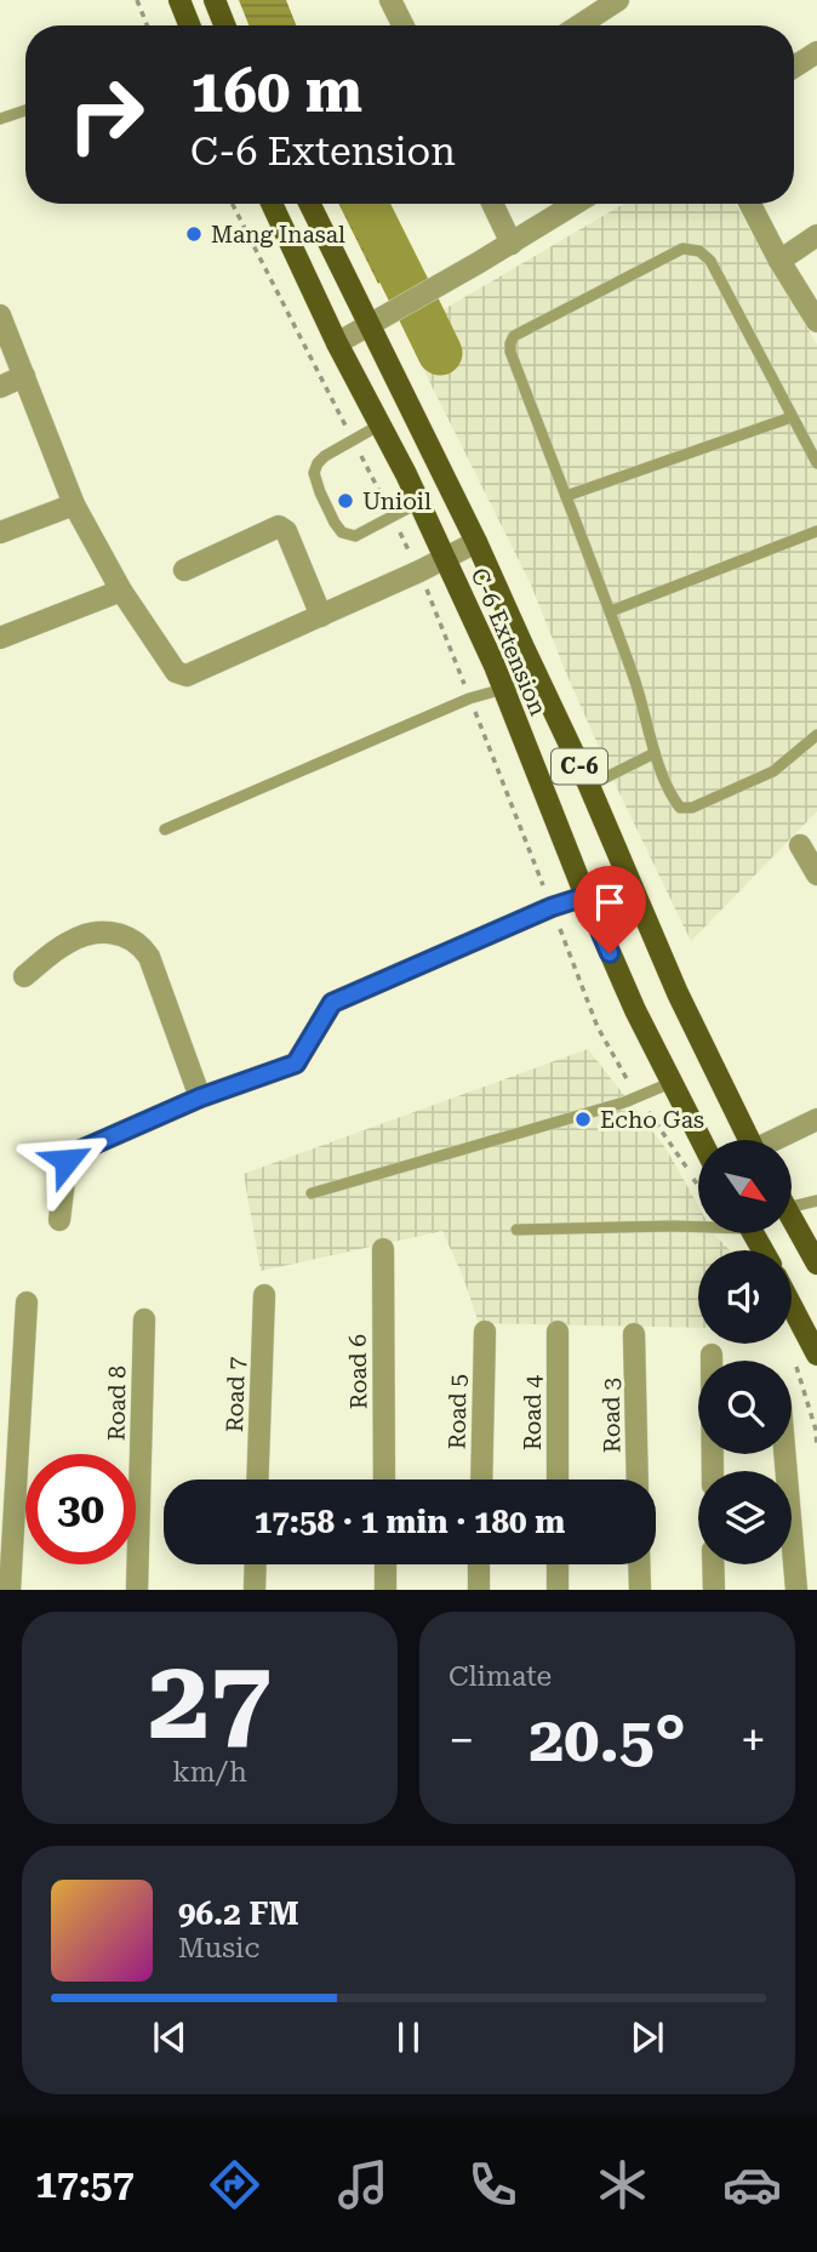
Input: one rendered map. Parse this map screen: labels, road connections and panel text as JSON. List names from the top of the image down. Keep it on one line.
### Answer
{"streets":{"main road":["C-6 Extension","C-6"],"street":["Road 6","Road 7","Road 8","Road 5","Road 4","Road 3"]},"places":["Mang Inasal","Unioil","Echo Gas"],"north":"bottom right","page":{"turn":["160 m","C-6 Extension"],"limit":"30","trip":"17:58 · 1 min · 180 m","tile":[["27","km/h"],"Climate"],"heat":["−","20.5°","+"],"song":["96.2 FM","Music"],"tabs":"17:57"}}
